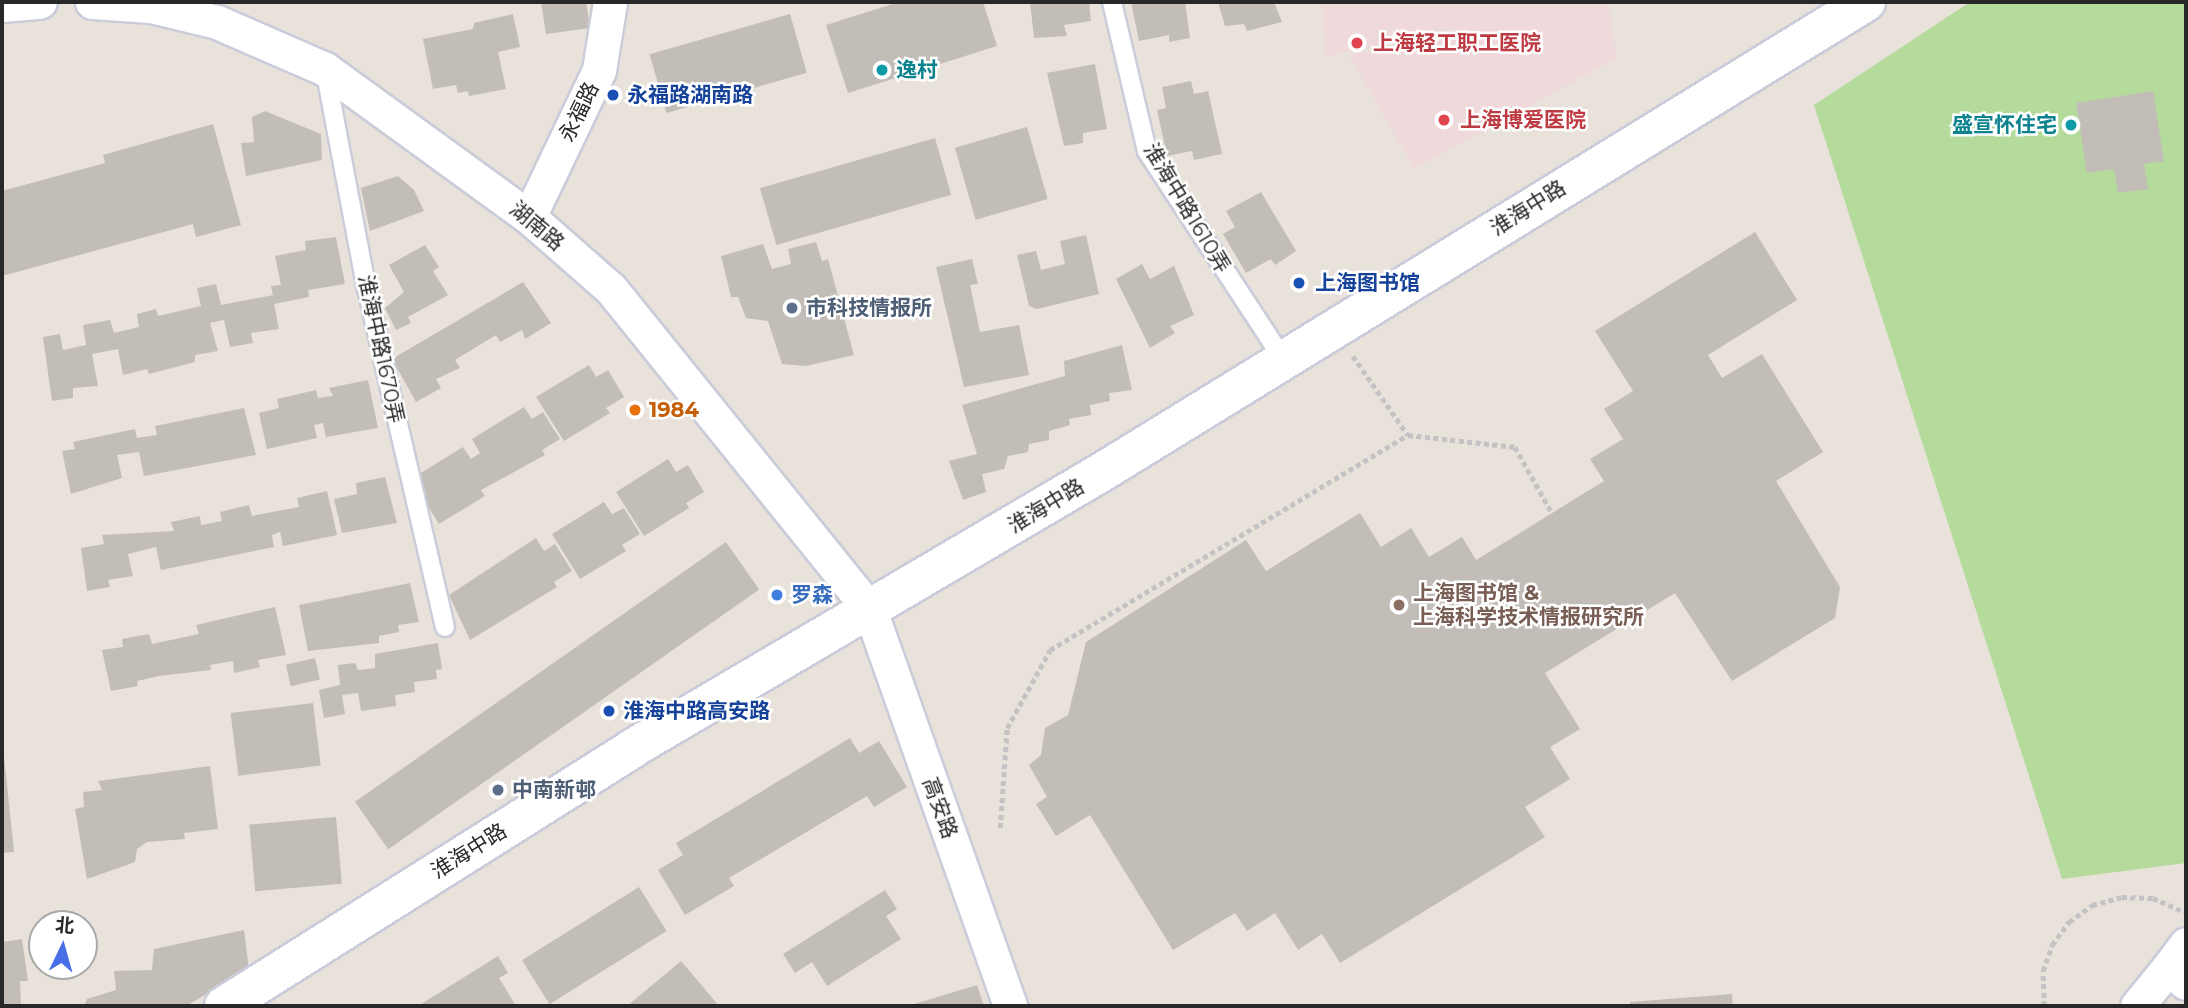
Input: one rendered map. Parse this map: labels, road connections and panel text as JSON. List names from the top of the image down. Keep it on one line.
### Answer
{"streets":{"main road":["淮海中路"],"street":["永福路","湖南路","高安路"],"lane":["淮海中路1610弄","淮海中路1670弄"]},"crossings":[["永福路","湖南路"],["淮海中路1610弄","淮海中路"],["淮海中路","湖南路"],["淮海中路","高安路"],["湖南路","淮海中路1670弄"],["湖南路","高安路"]],"places":["上海轻工职工医院","逸村","永福路湖南路","上海博爱医院","盛宣怀住宅","上海图书馆","市科技情报所","1984","罗森","上海图书馆 & 上海科学技术情报研究所","淮海中路高安路","中南新邨"],"north":"top"}
